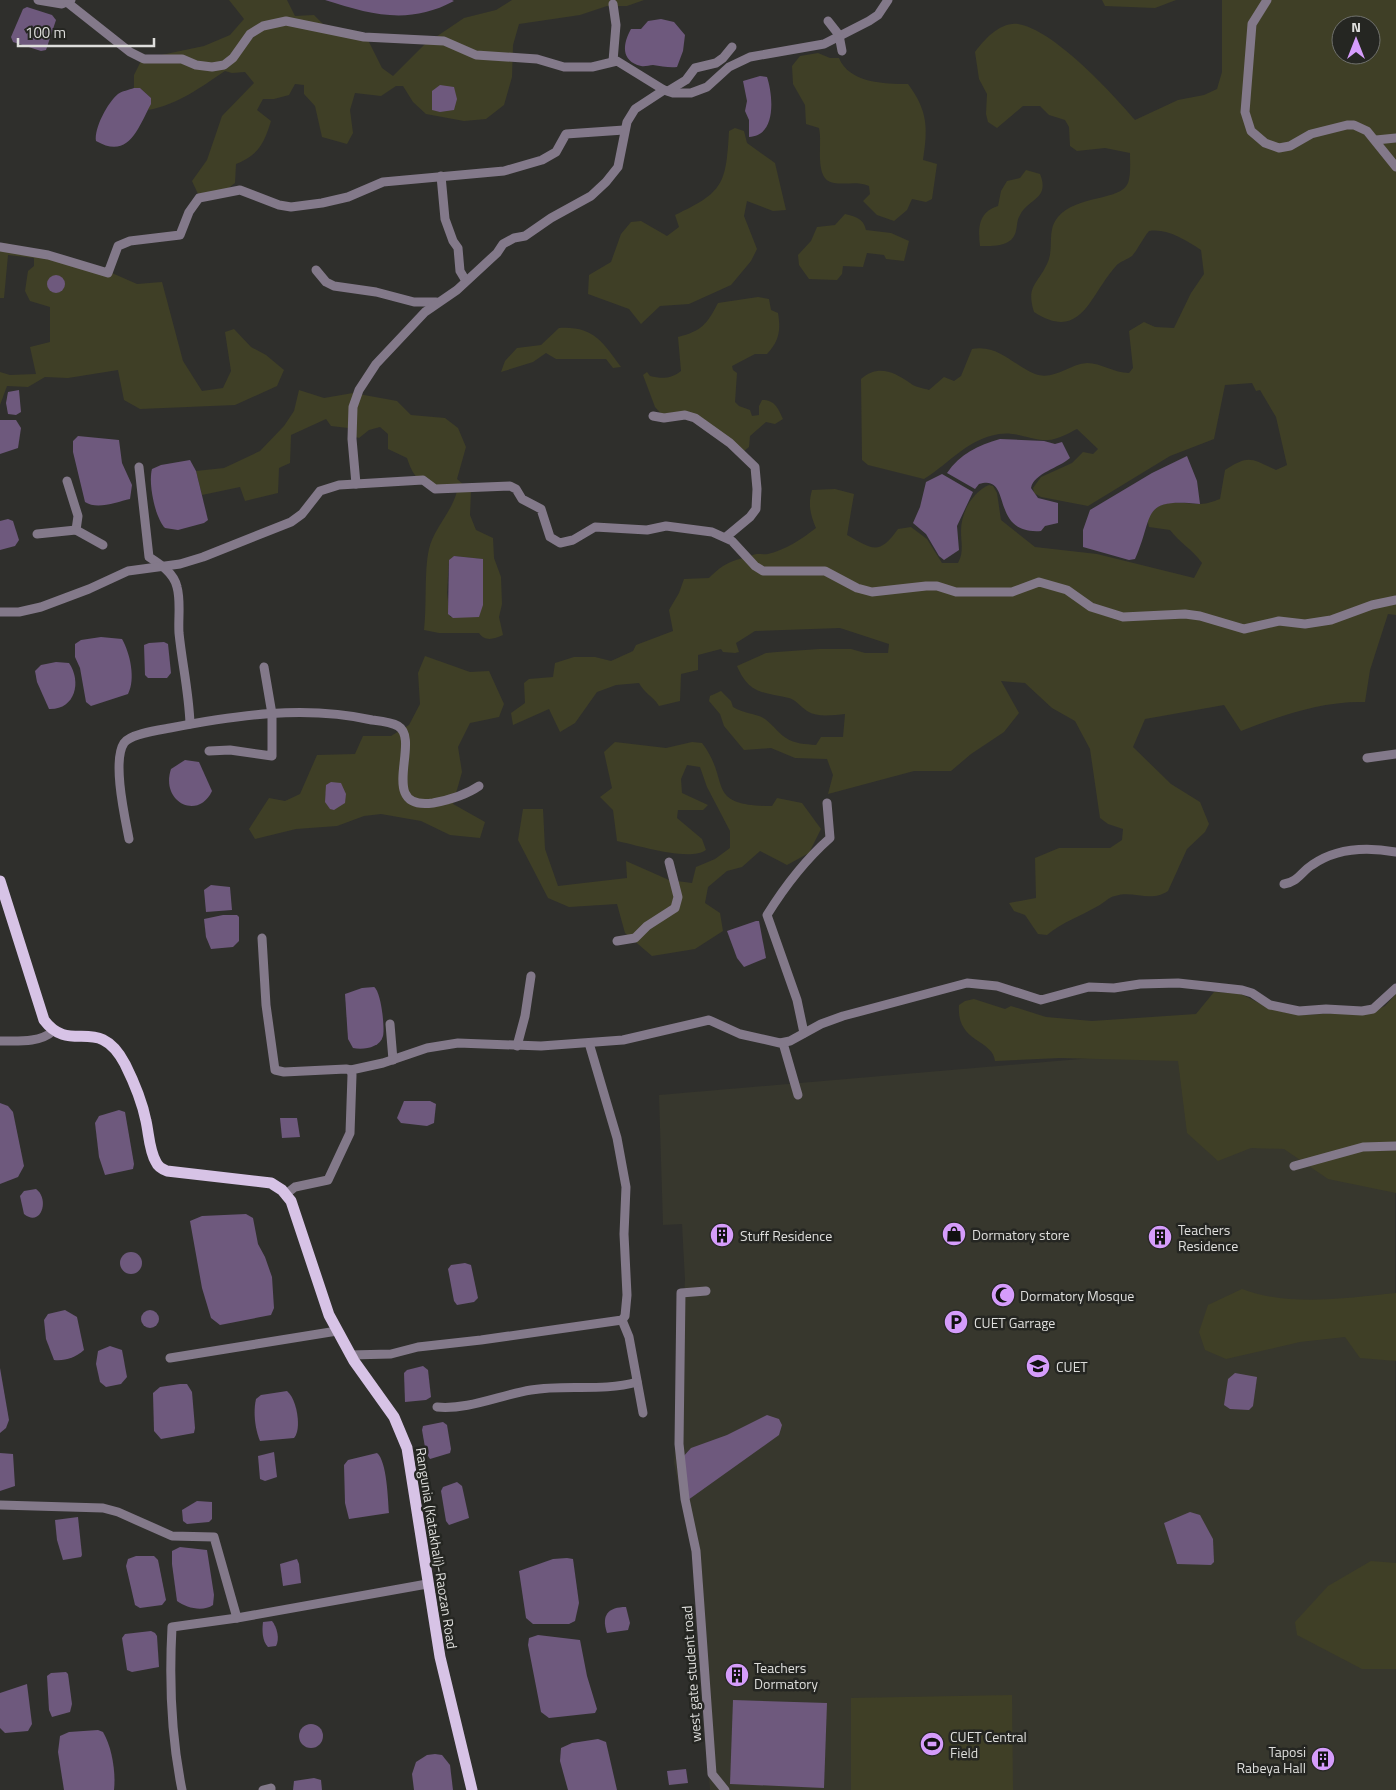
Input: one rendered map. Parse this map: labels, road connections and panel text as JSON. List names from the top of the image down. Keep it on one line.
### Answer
{"streets":{"main road":["Rangunia (Katakhali)-Raozan Road"],"street":["west gate student road"]},"places":{"shop":["Dormatory store"],"building":["Stuff Residence","Teachers Residence","Teachers Dormatory","Taposi Rabeya Hall"],"mosque":["Dormatory Mosque"],"parking":["CUET Garrage"],"school or university":["CUET"],"sports":["CUET Central Field"]},"scale_bar":"100 m","north":"top"}
